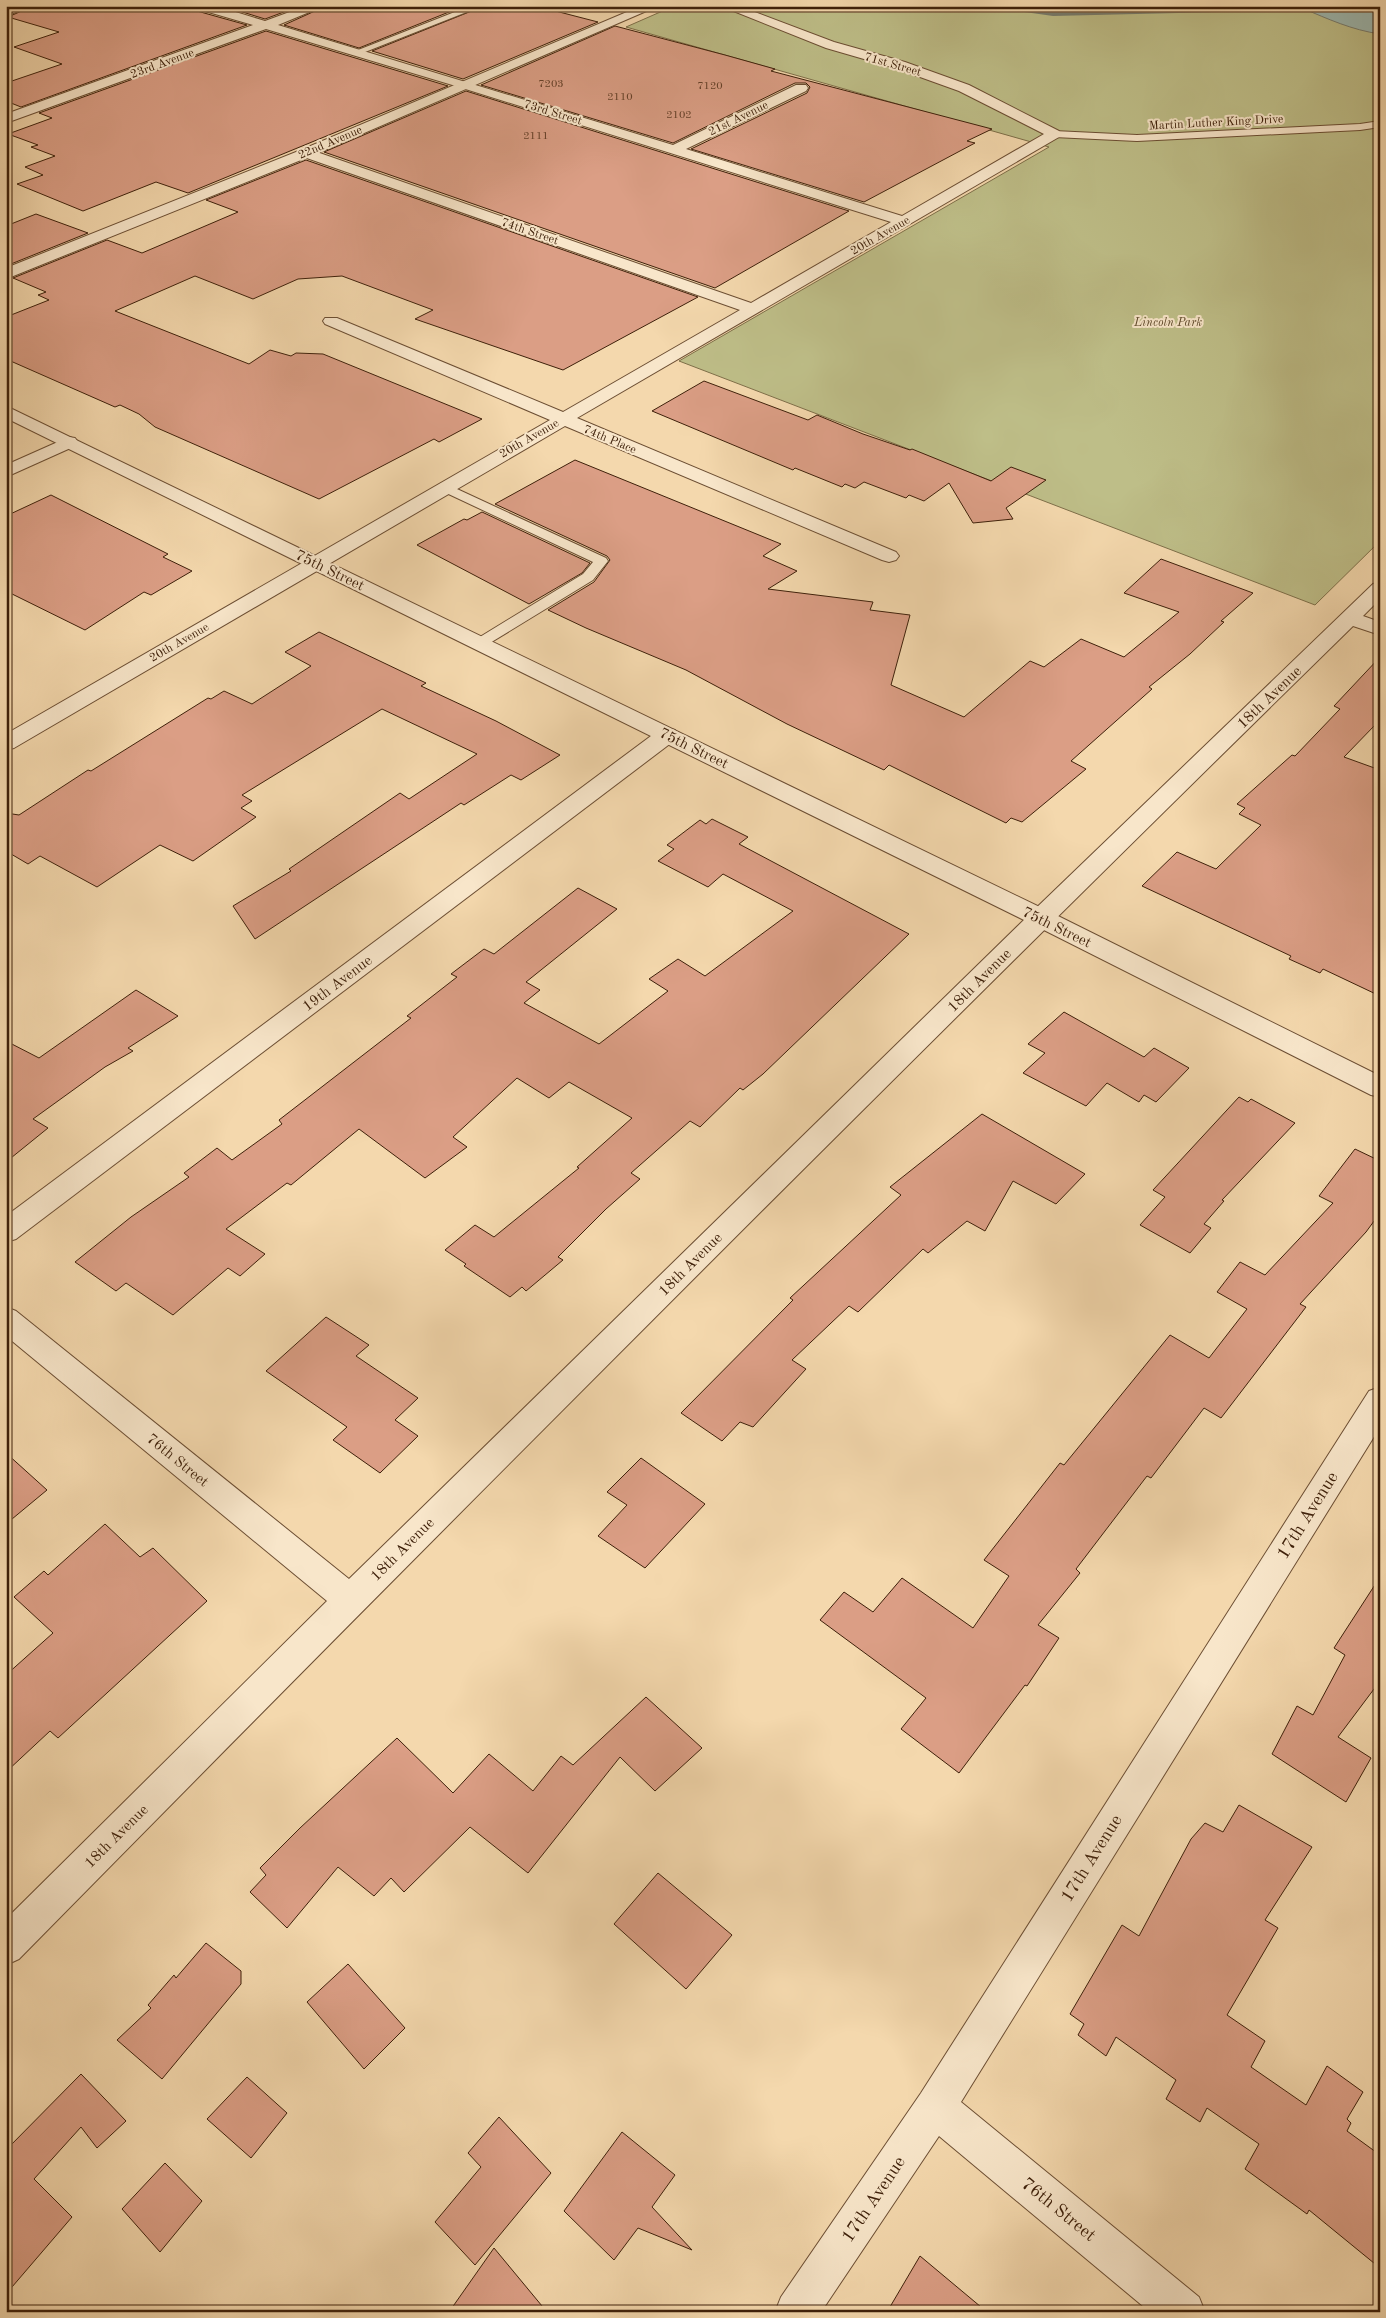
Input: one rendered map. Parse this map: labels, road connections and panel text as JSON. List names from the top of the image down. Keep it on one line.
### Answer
{"streets":{"street":["23rd Avenue","71st Street","73rd Street","21st Avenue","22nd Avenue","74th Street","20th Avenue","74th Place","75th Street","18th Avenue","19th Avenue","76th Street","17th Avenue"],"lane":["Martin Luther King Drive"]},"crossings":[["23rd Avenue","73rd Street"],["71st Street","Martin Luther King Drive"],["71st Street","20th Avenue"],["73rd Street","21st Avenue"],["73rd Street","22nd Avenue"],["73rd Street","20th Avenue"],["Martin Luther King Drive","20th Avenue"],["22nd Avenue","74th Street"],["74th Street","20th Avenue"],["20th Avenue","74th Place"],["20th Avenue","75th Street"],["75th Street","18th Avenue"],["75th Street","19th Avenue"],["18th Avenue","76th Street"],["76th Street","17th Avenue"]],"parks":["Lincoln Park"],"house_numbers":["7203","7120","2110","2102","2111"]}
